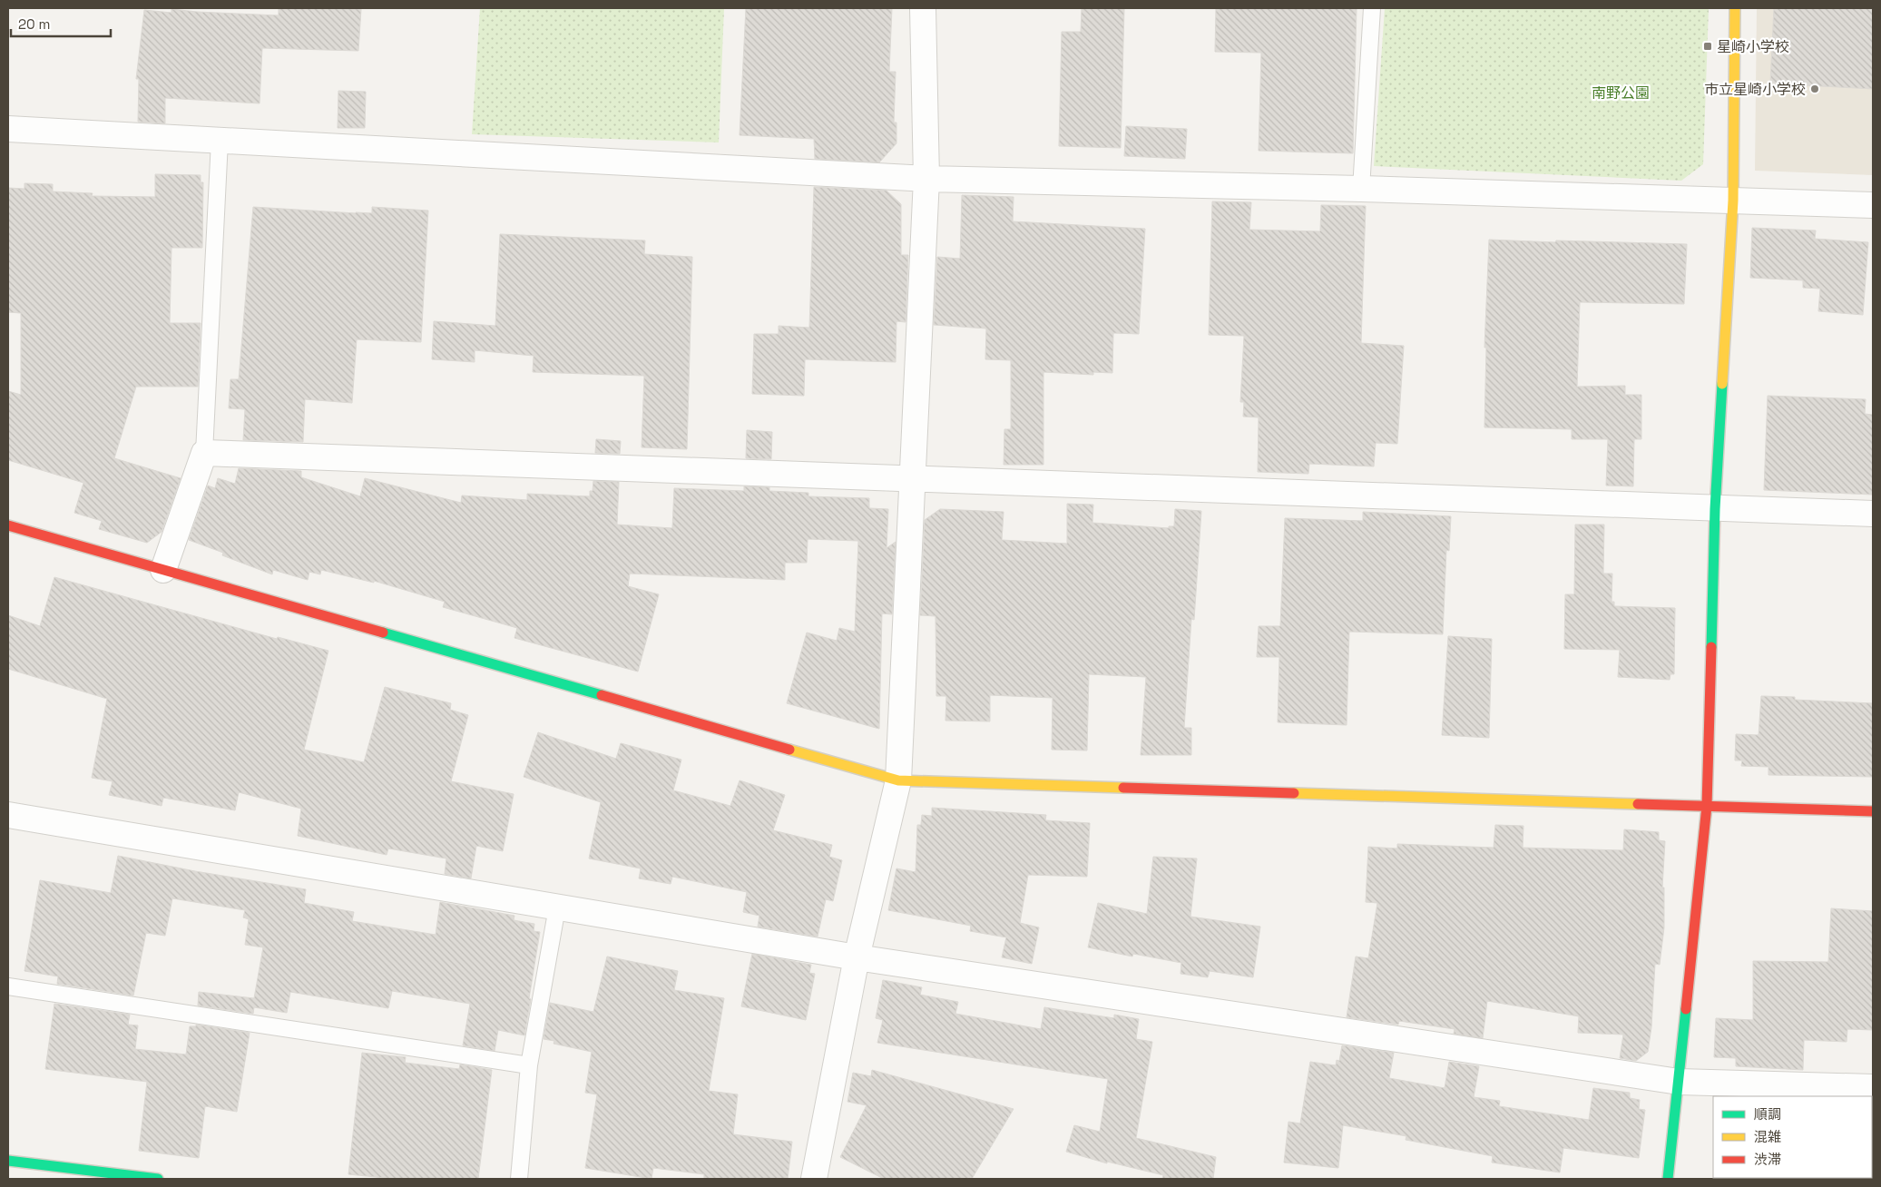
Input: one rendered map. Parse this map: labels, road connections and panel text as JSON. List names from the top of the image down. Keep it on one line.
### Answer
{"parks":["南野公園"],"places":{"transit":["星崎小学校"],"other":["市立星崎小学校"]},"legend":["順調","混雑","渋滞"],"scale_bar":"20 m"}
